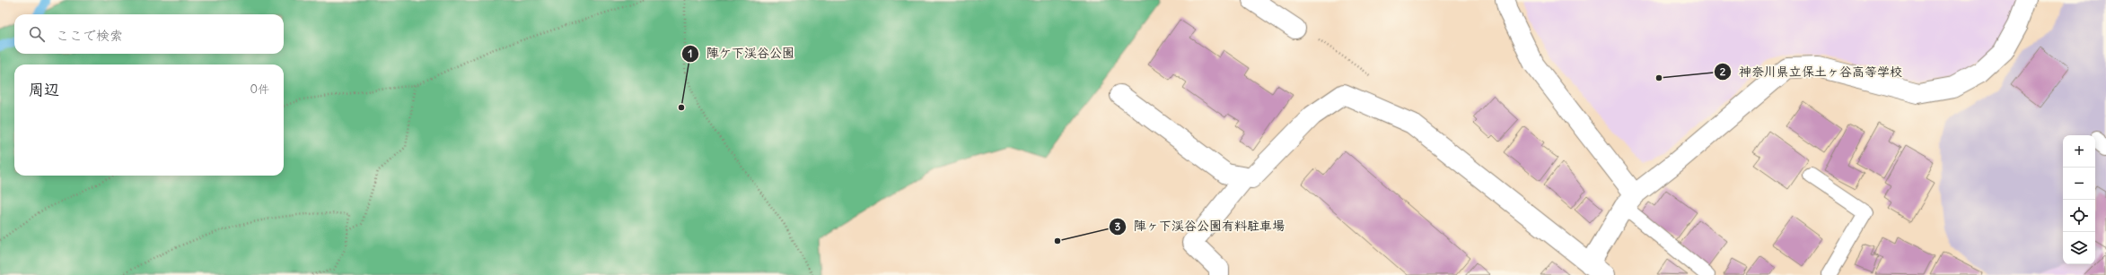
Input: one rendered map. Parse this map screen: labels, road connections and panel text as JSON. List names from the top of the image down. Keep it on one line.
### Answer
{"places":["神奈川県立保土ヶ谷高等学校","陣ケ下渓谷公園","陣ヶ下渓谷公園有料駐車場"],"page":{"search":"ここで検索","heading":["周辺","0件"],"map_buttons":["+","−"]}}
